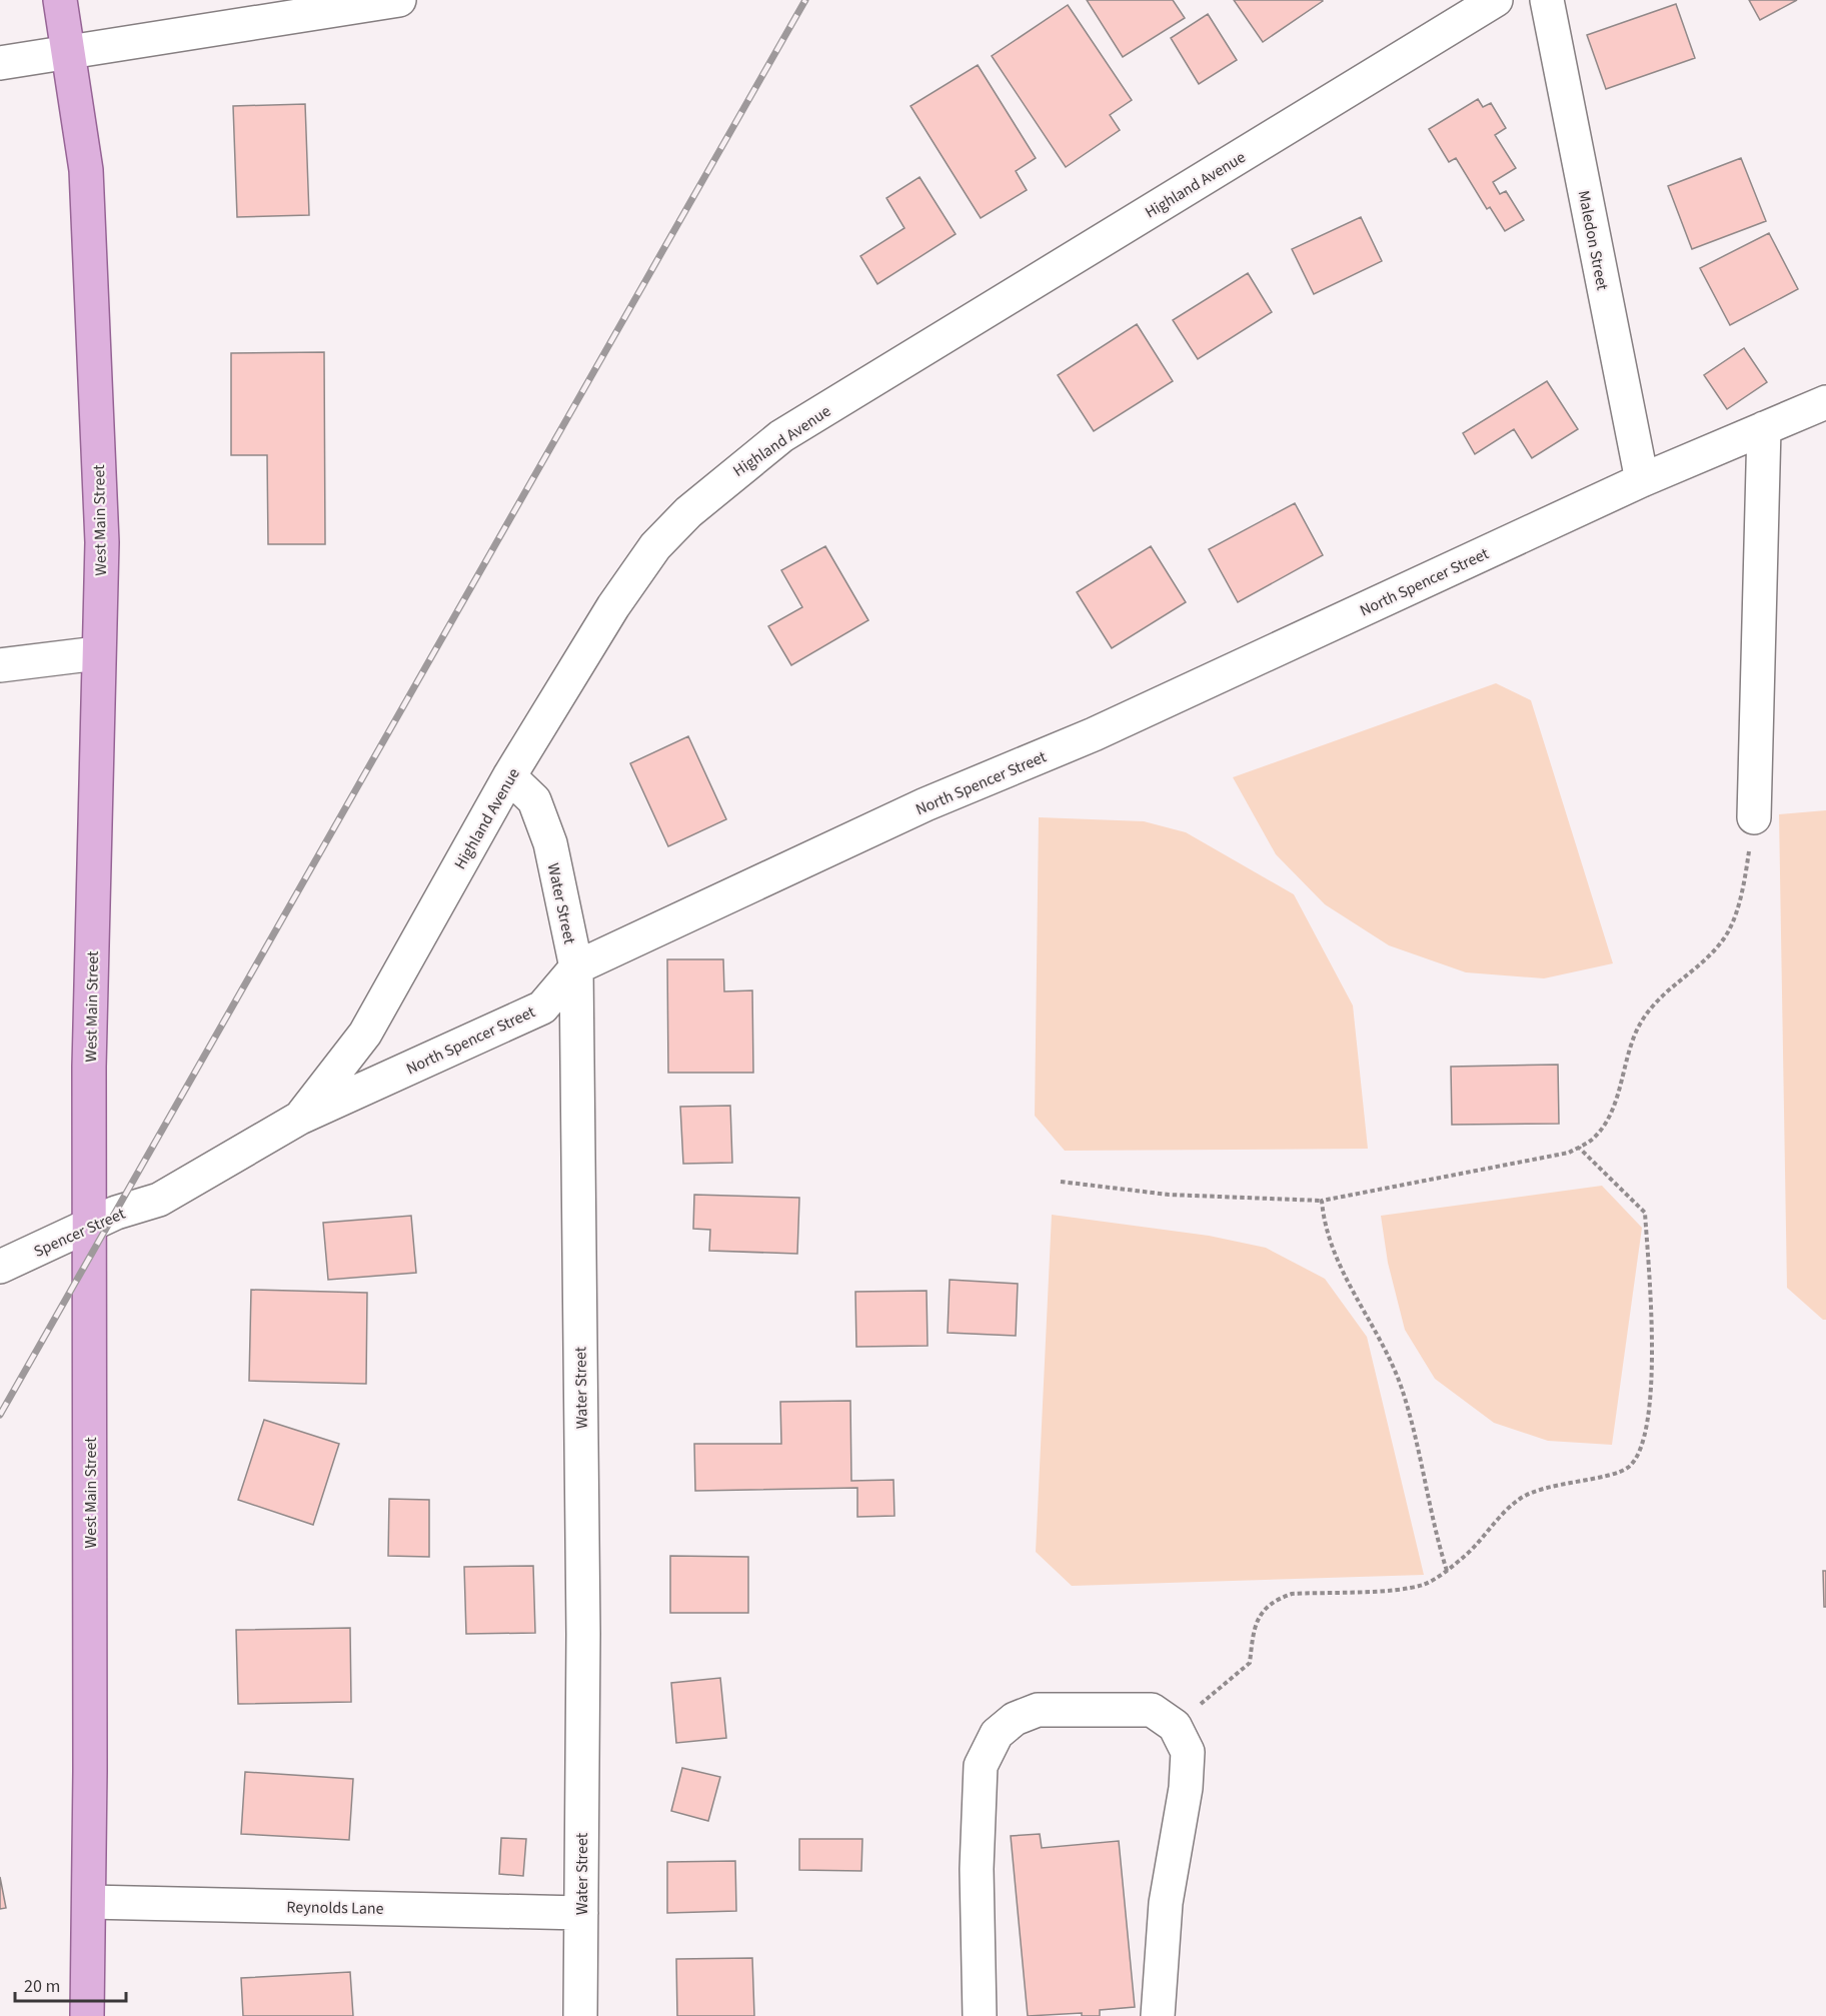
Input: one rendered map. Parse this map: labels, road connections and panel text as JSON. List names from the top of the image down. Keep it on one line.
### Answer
{"streets":{"main road":["West Main Street"],"street":["Highland Avenue","Maledon Street","North Spencer Street","Water Street","Spencer Street","Reynolds Lane"]},"crossings":[["Highland Avenue","North Spencer Street"],["Highland Avenue","Water Street"],["Maledon Street","North Spencer Street"],["West Main Street","Spencer Street"],["West Main Street","Reynolds Lane"],["North Spencer Street","Water Street"],["North Spencer Street","Spencer Street"],["Water Street","Reynolds Lane"]],"scale_bar":"20 m"}
